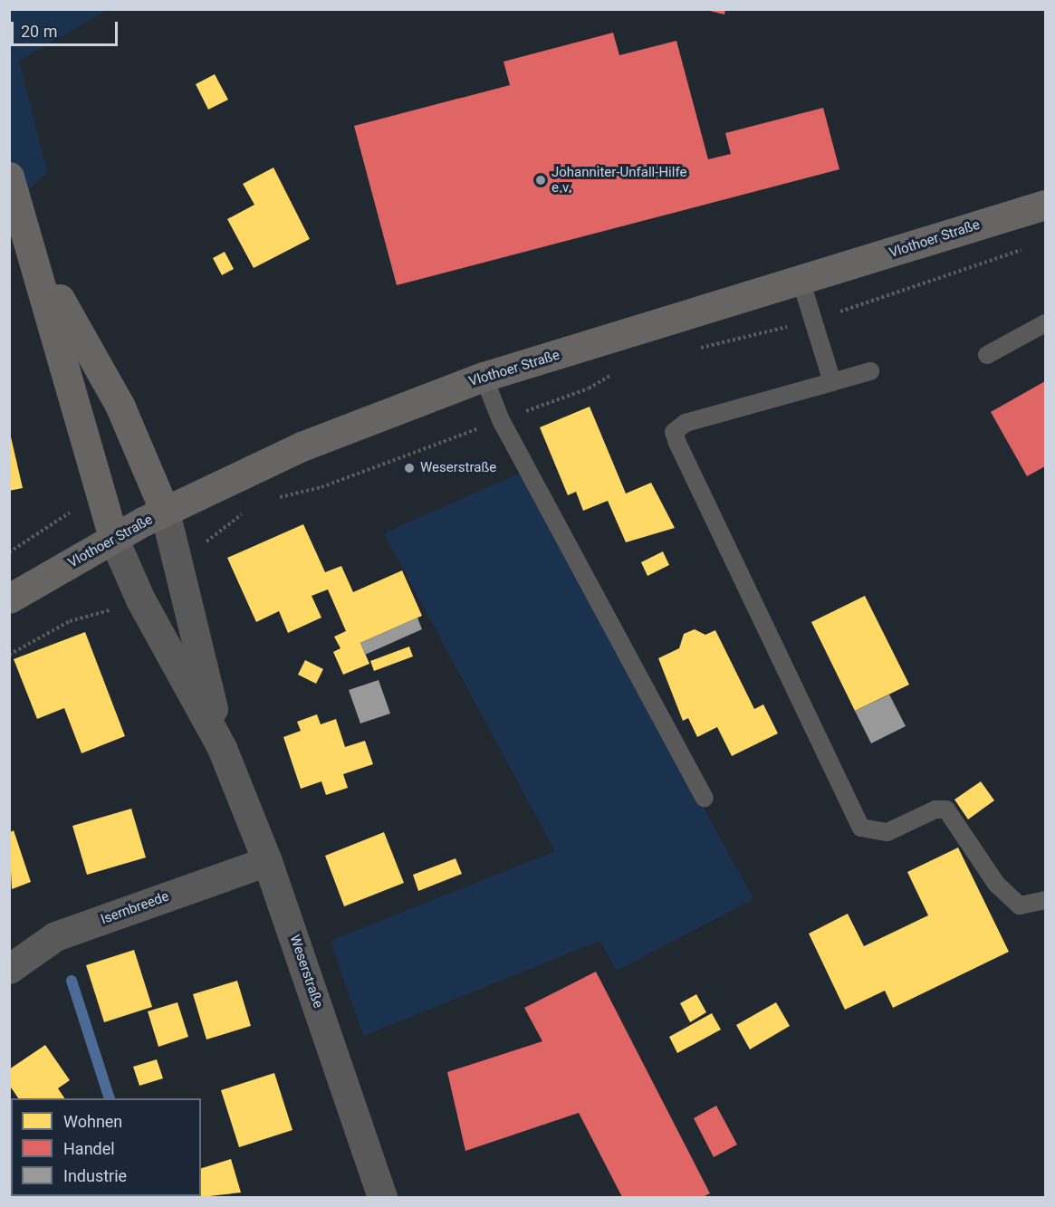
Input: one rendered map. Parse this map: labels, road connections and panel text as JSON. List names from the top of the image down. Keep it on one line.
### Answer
{"streets":{"main road":["Vlothoer Straße","Weserstraße"],"street":["Isernbreede"]},"crossings":[["Vlothoer Straße","Weserstraße"],["Isernbreede","Weserstraße"]],"places":["Johanniter-Unfall-Hilfe e.v.","Weserstraße"],"legend":["Wohnen","Handel","Industrie"],"scale_bar":"20 m"}
